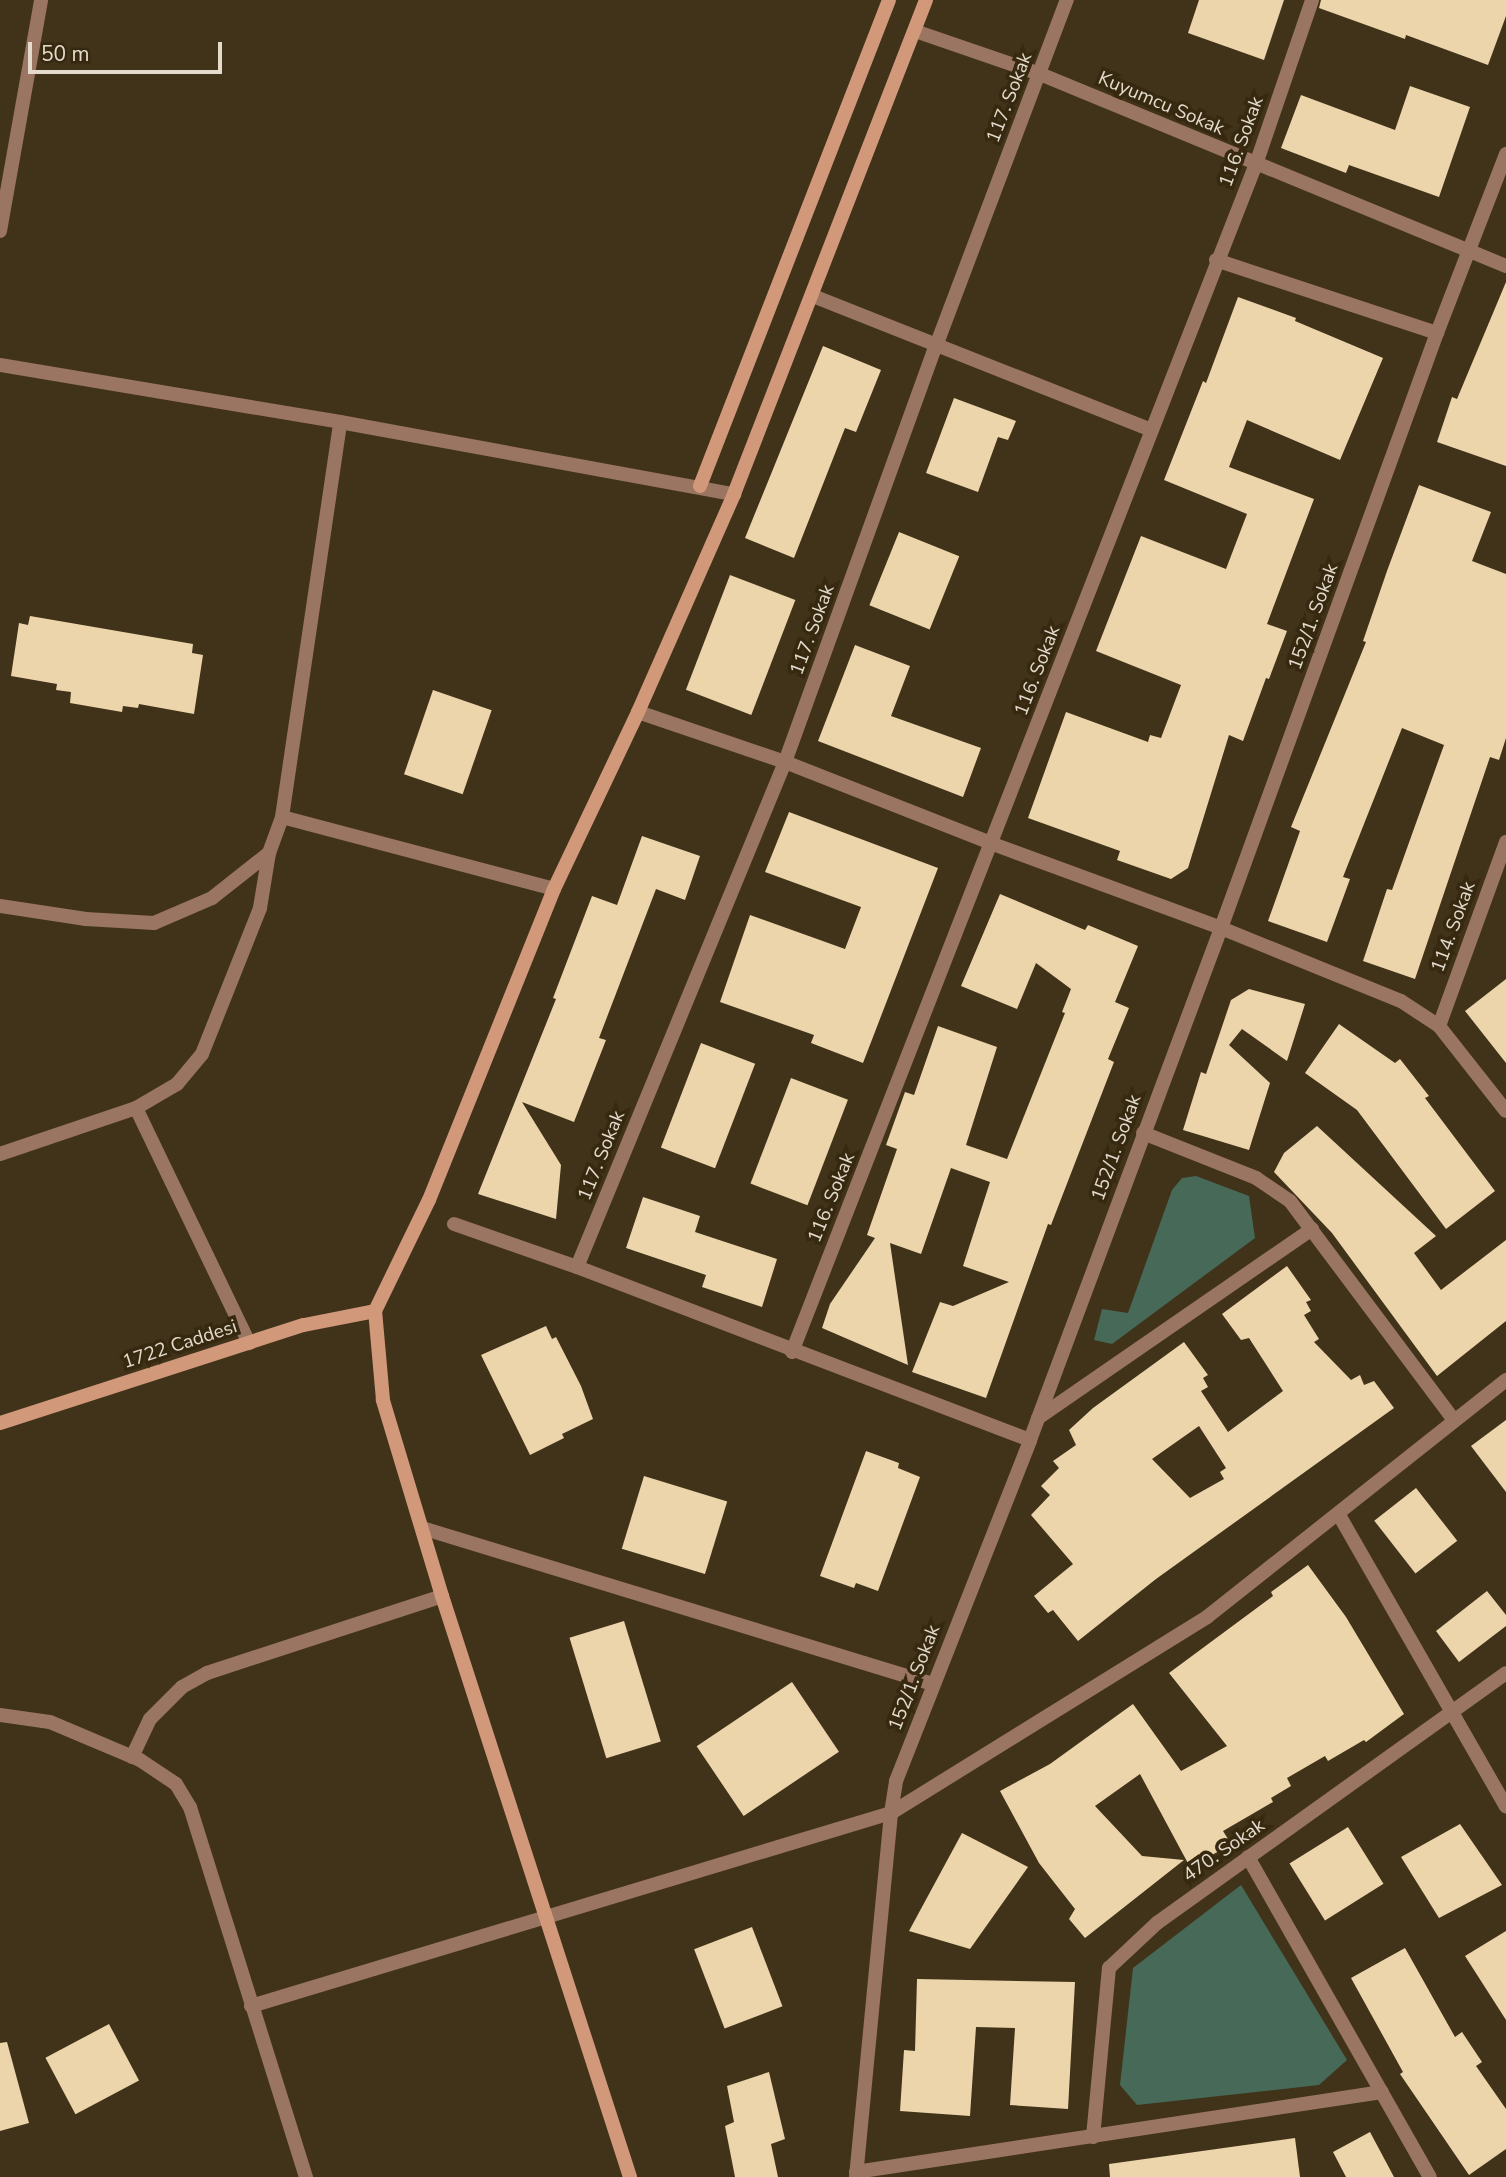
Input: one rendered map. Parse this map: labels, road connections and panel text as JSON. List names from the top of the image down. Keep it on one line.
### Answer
{"streets":{"street":["117. Sokak","Kuyumcu Sokak","116. Sokak","152/1. Sokak","114. Sokak","1722 Caddesi","470. Sokak"]},"crossings":[["117. Sokak","Kuyumcu Sokak"],["Kuyumcu Sokak","116. Sokak"],["Kuyumcu Sokak","152/1. Sokak"]],"scale_bar":"50 m"}
